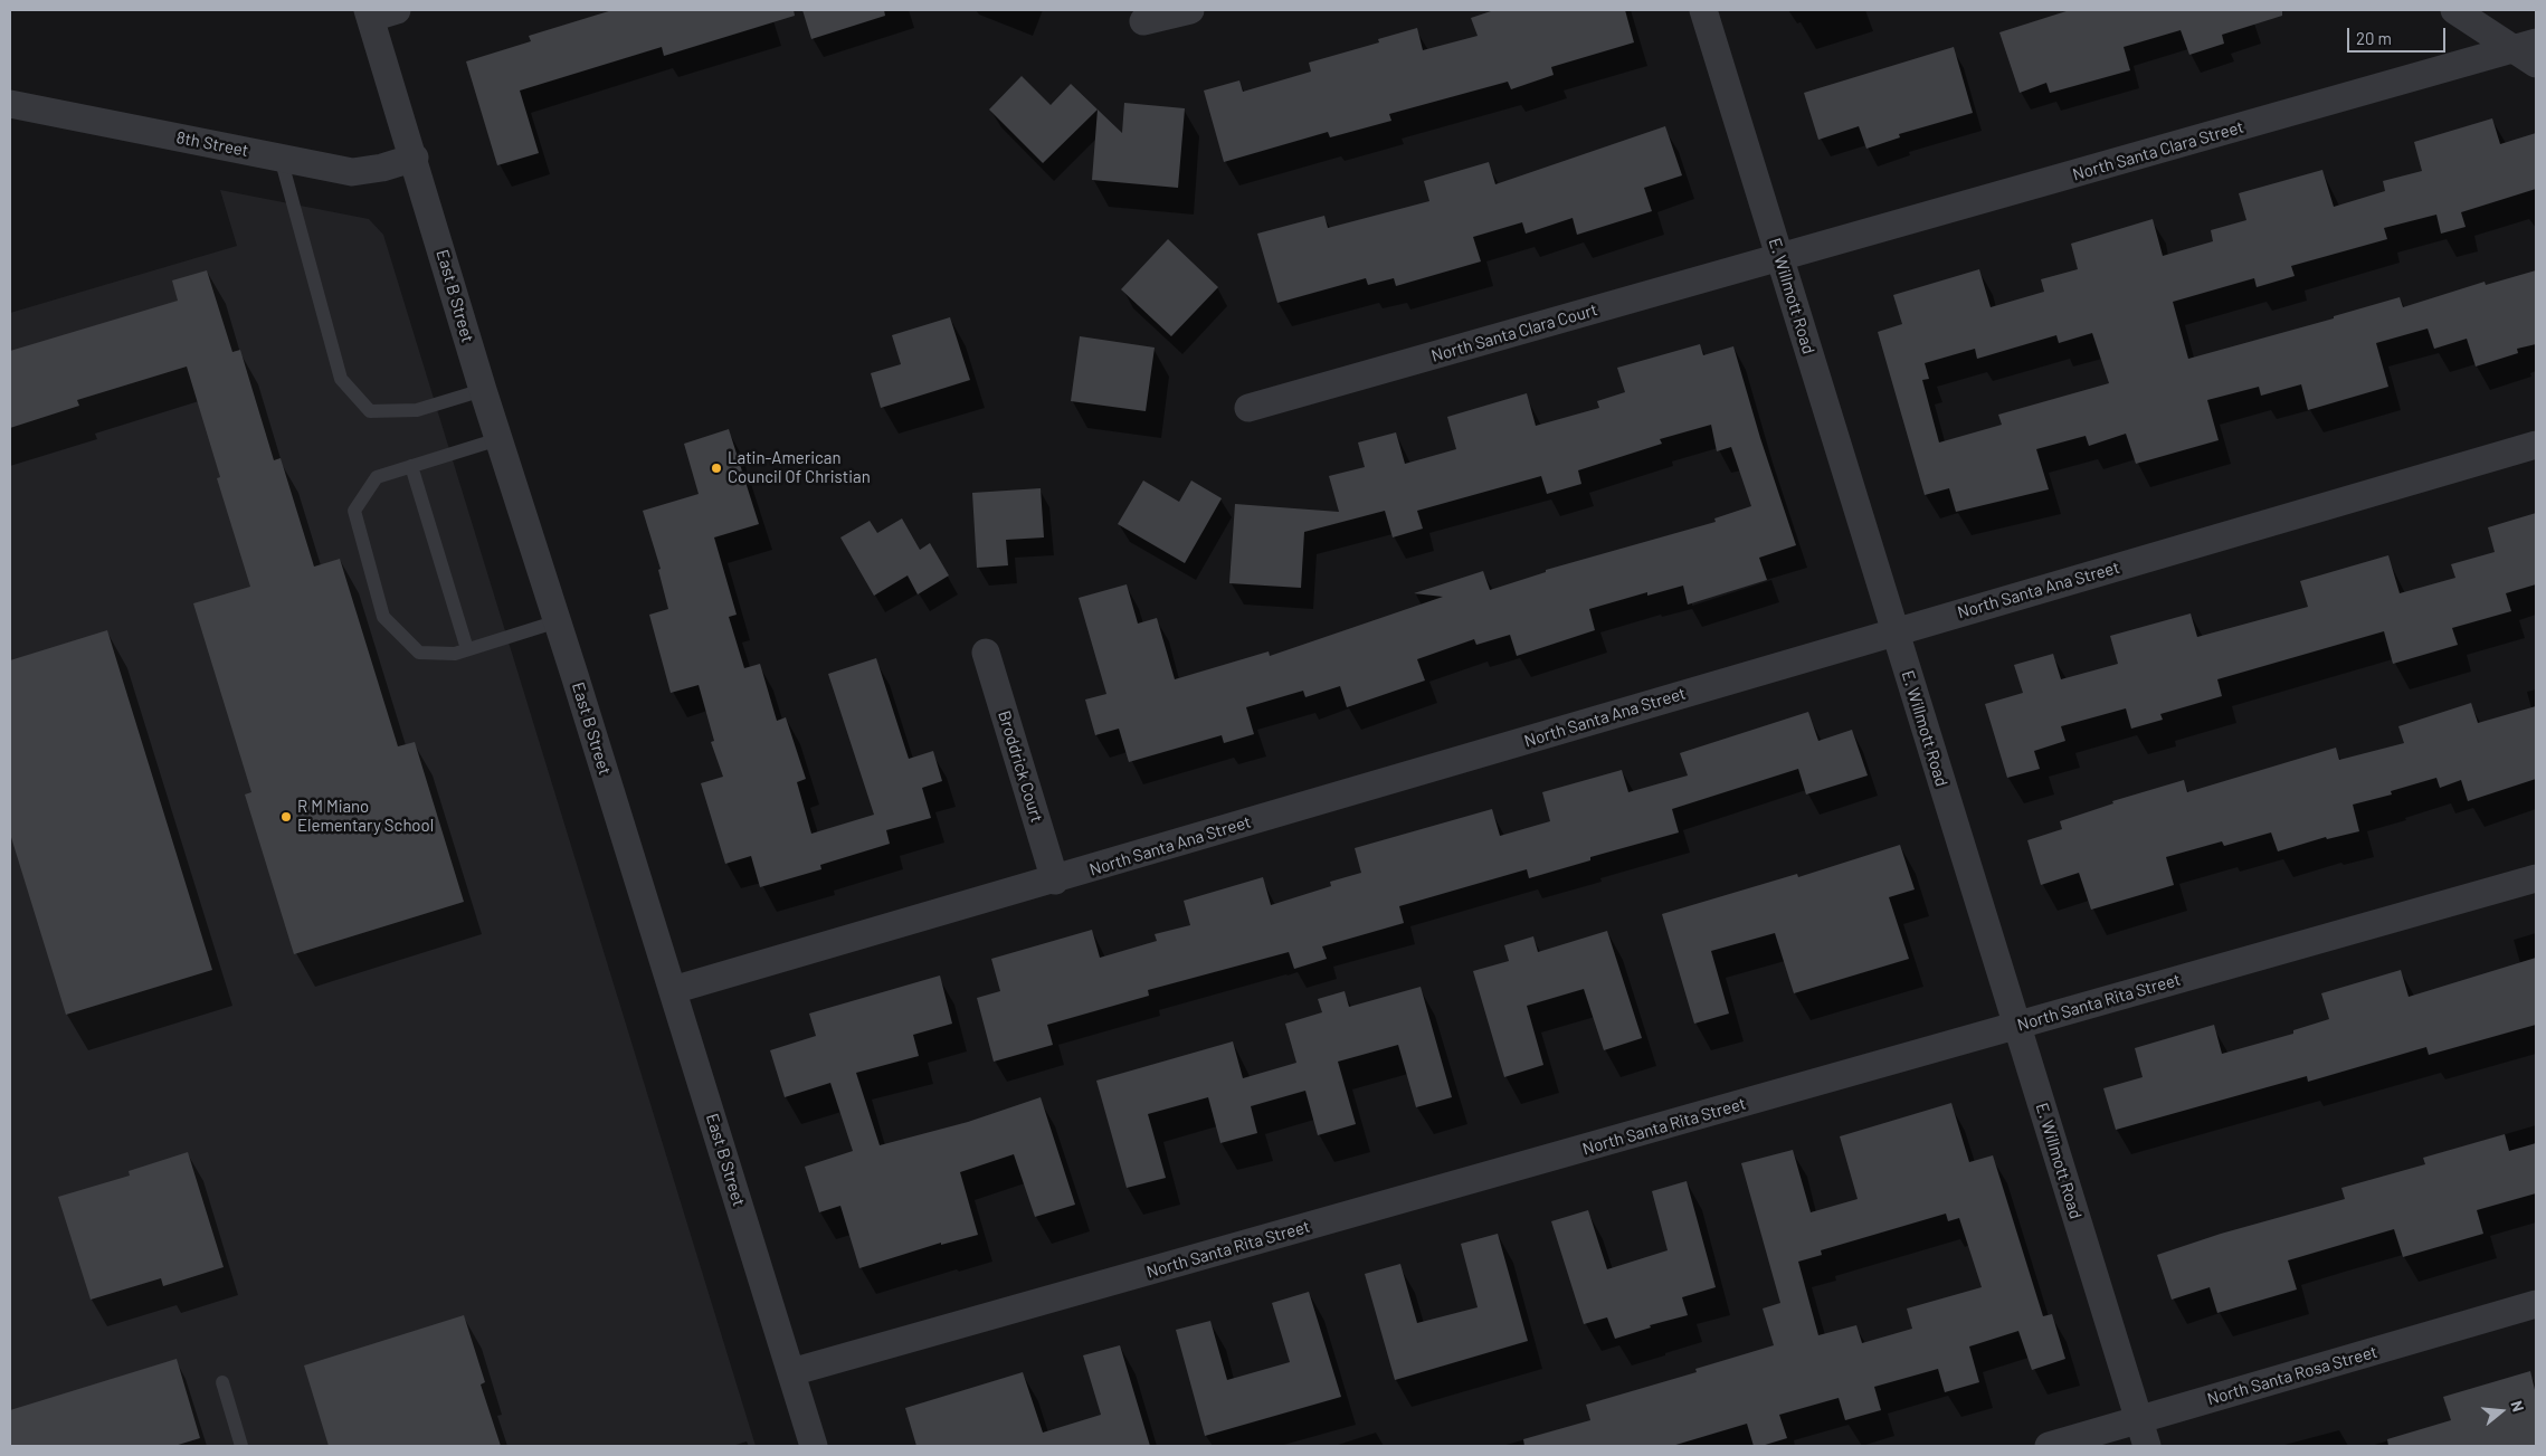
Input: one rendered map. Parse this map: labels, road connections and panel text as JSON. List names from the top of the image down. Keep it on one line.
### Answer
{"streets":{"street":["8th Street","North Santa Clara Street","East B Street","E. Willmott Road","North Santa Clara Court","North Santa Ana Street","Broddrick Court","North Santa Rita Street","North Santa Rosa Street"]},"crossings":[["8th Street","East B Street"],["North Santa Clara Street","E. Willmott Road"],["North Santa Clara Street","North Santa Clara Court"],["East B Street","North Santa Ana Street"],["East B Street","North Santa Rita Street"],["E. Willmott Road","North Santa Clara Court"],["E. Willmott Road","North Santa Ana Street"],["E. Willmott Road","North Santa Rita Street"],["E. Willmott Road","North Santa Rosa Street"],["North Santa Ana Street","Broddrick Court"]],"places":["Latin-American Council Of Christian","R M Miano Elementary School"],"scale_bar":"20 m","north":"right"}
